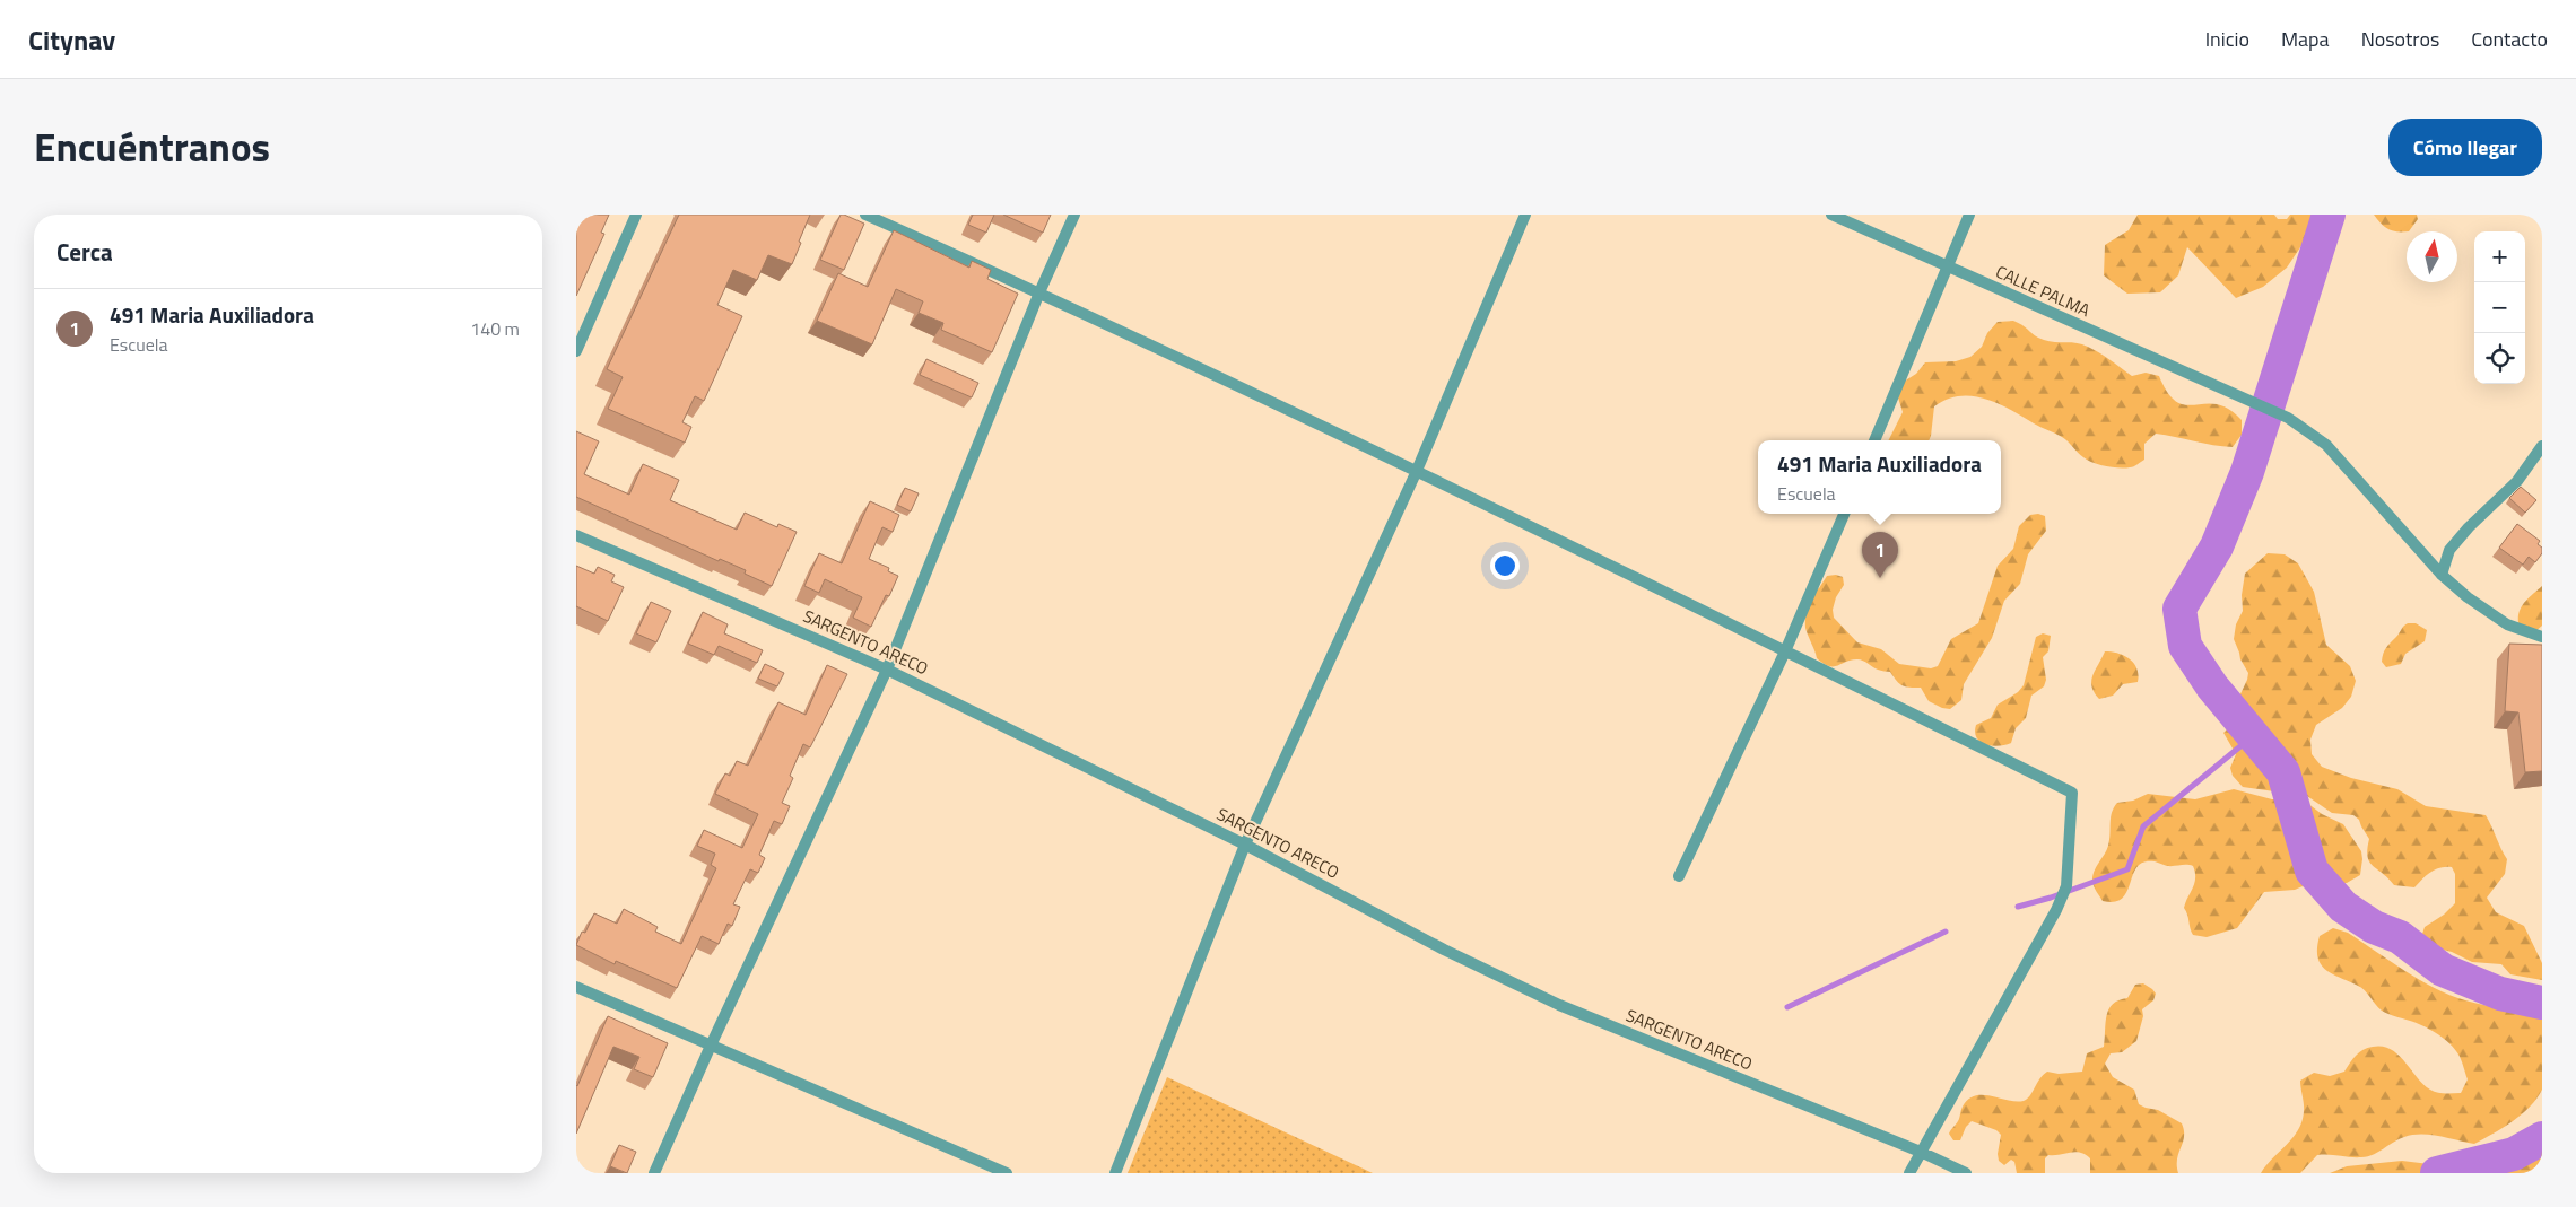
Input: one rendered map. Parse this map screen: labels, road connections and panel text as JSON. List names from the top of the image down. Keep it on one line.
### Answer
{"streets":{"street":["CALLE PALMA","SARGENTO ARECO"]},"north":"top","page":{"header":"Citynav","nav":["Inicio","Mapa","Nosotros","Contacto"],"title":"Encuéntranos","buttons":"Cómo llegar","heading":"Cerca","map_buttons":["+","−"],"list":[{"mark":"1","name":"491 Maria Auxiliadora","note":"Escuela","value":"140 m"}],"popup":["491 Maria Auxiliadora","Escuela"],"pins":"1"}}
